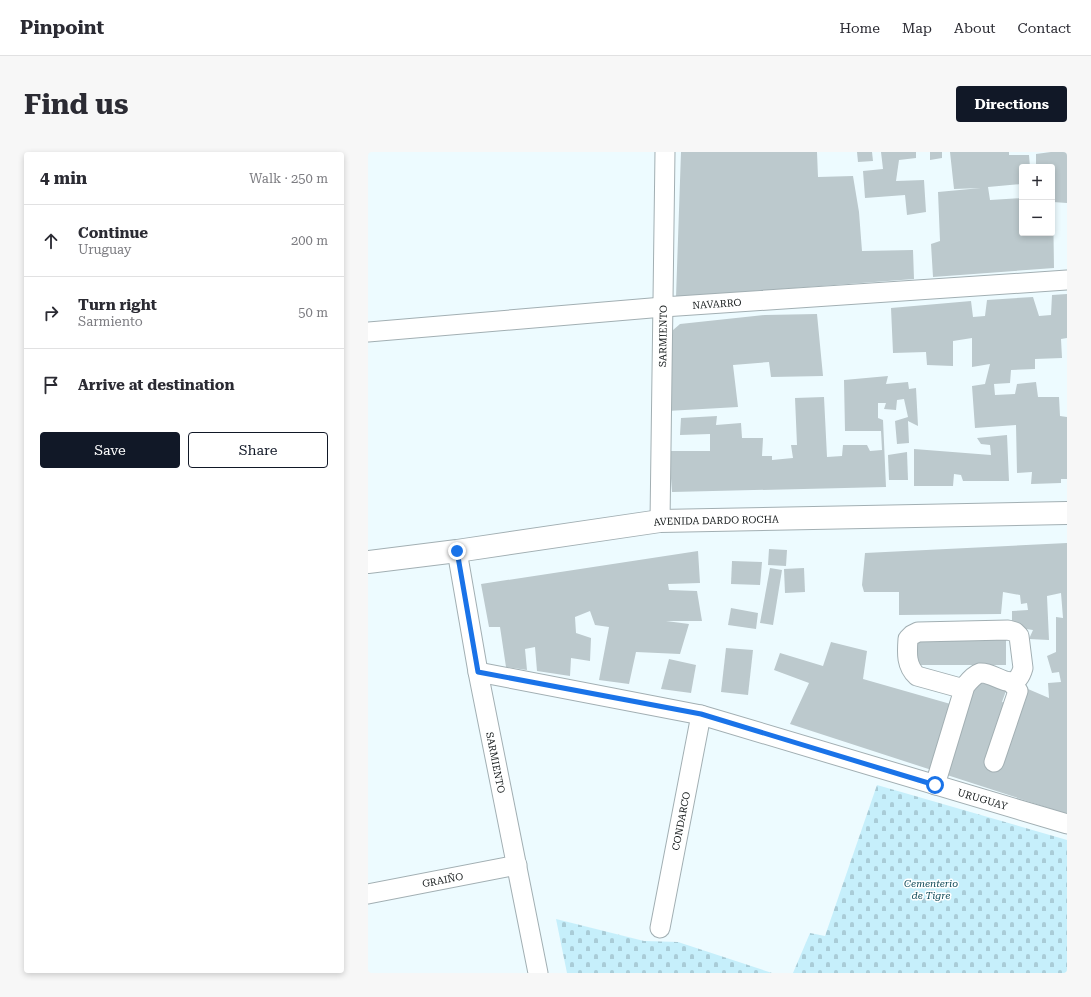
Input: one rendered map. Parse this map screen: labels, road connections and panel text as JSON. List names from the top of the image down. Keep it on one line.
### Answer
{"streets":{"main road":["AVENIDA DARDO ROCHA"],"street":["NAVARRO","SARMIENTO","URUGUAY","CONDARCO","GRAIÑO"]},"crossings":[["NAVARRO","SARMIENTO"],["SARMIENTO","AVENIDA DARDO ROCHA"],["SARMIENTO","URUGUAY"],["SARMIENTO","GRAIÑO"],["URUGUAY","CONDARCO"]],"parks":["Cementerio de Tigre"],"page":{"header":"Pinpoint","nav":["Home","Map","About","Contact"],"buttons":["Directions",["Save","Share"]],"title":"Find us","heading":["4 min","Walk · 250 m"],"map_buttons":["+","−"],"list":[["Continue","Uruguay","200 m"],["Turn right","Sarmiento","50 m"],"Arrive at destination"]}}
